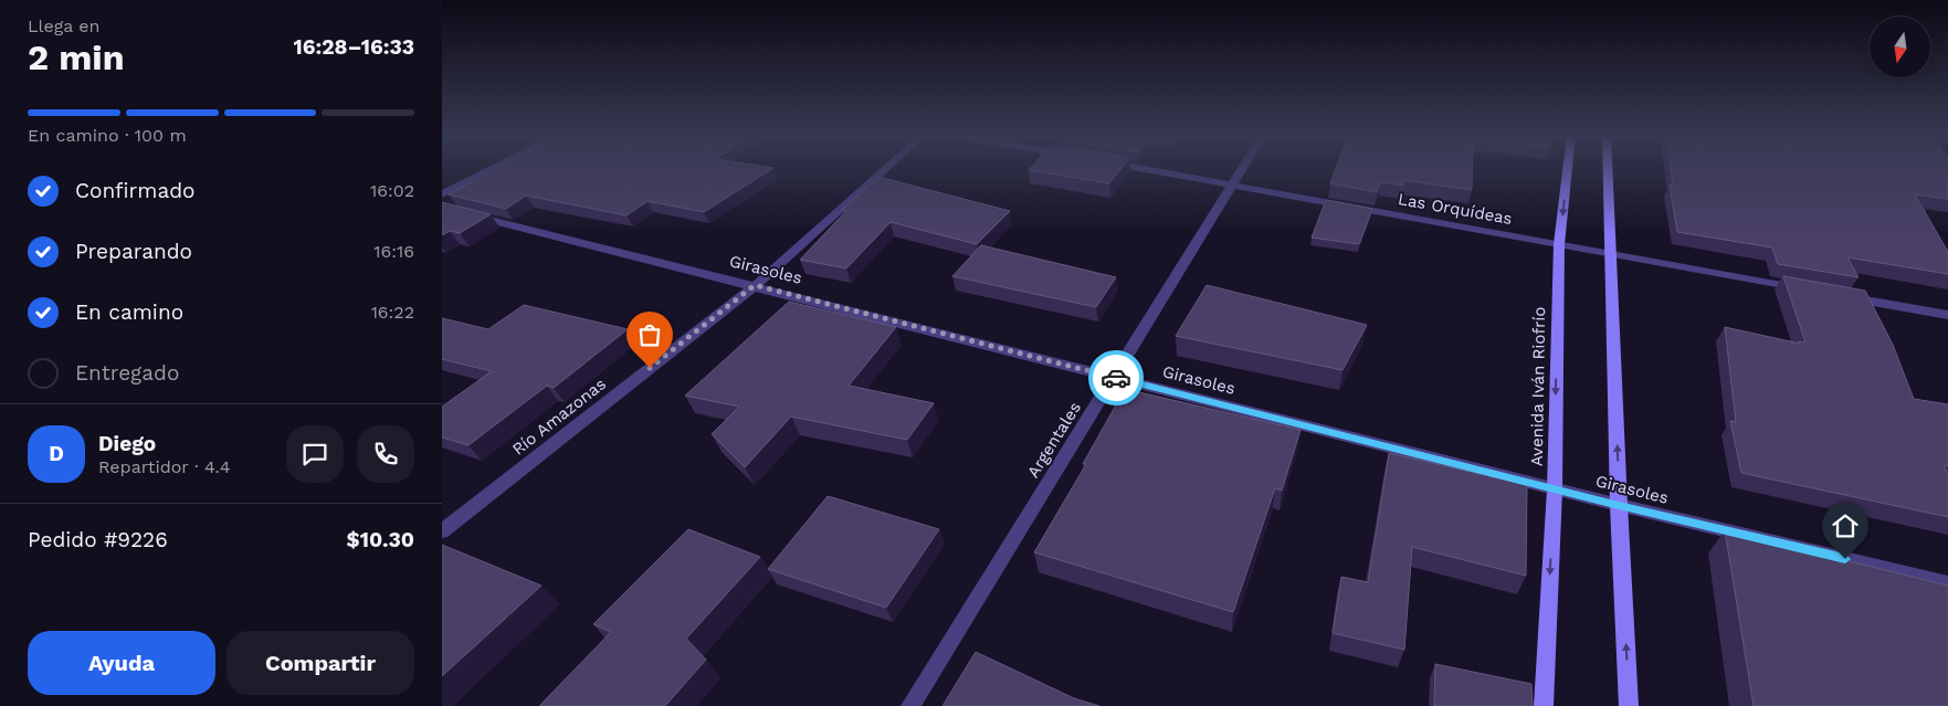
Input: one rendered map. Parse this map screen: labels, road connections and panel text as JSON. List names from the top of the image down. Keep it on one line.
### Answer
{"streets":{"main road":["Avenida Iván Riofrío"],"street":["Las Orquídeas","Girasoles","Río Amazonas","Argentales"]},"crossings":[["Las Orquídeas","Avenida Iván Riofrío"],["Las Orquídeas","Argentales"],["Girasoles","Avenida Iván Riofrío"],["Girasoles","Río Amazonas"],["Girasoles","Argentales"]],"north":"bottom","page":{"heading":["2 min","Llega en","16:28–16:33"],"panel":["Diego","Repartidor · 4.4","Pedido #9226","$10.30"],"bar":"En camino · 100 m","list":[["Confirmado","16:02"],["Preparando","16:16"],["En camino","16:22"],"Entregado"],"round":"D","buttons":["Ayuda","Compartir"]}}
